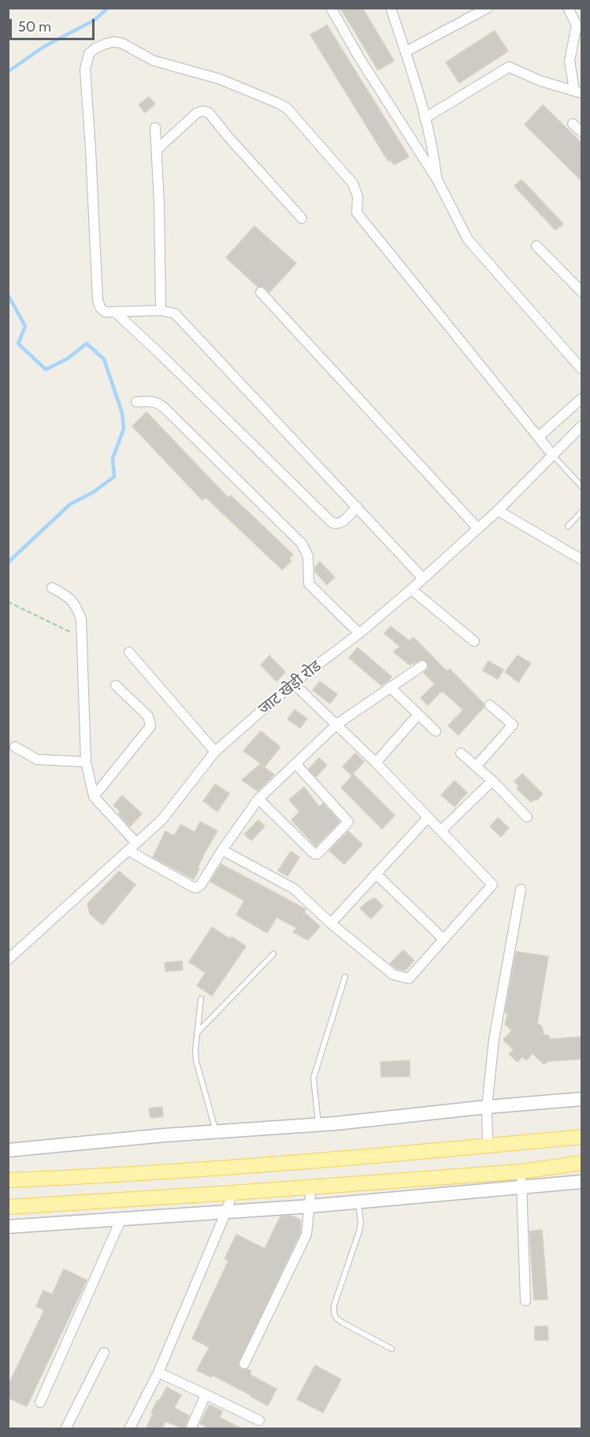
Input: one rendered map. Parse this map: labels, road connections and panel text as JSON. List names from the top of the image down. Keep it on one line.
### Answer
{"streets":{"street":["जाट खेड़ी रोड"]},"scale_bar":"50 m"}
